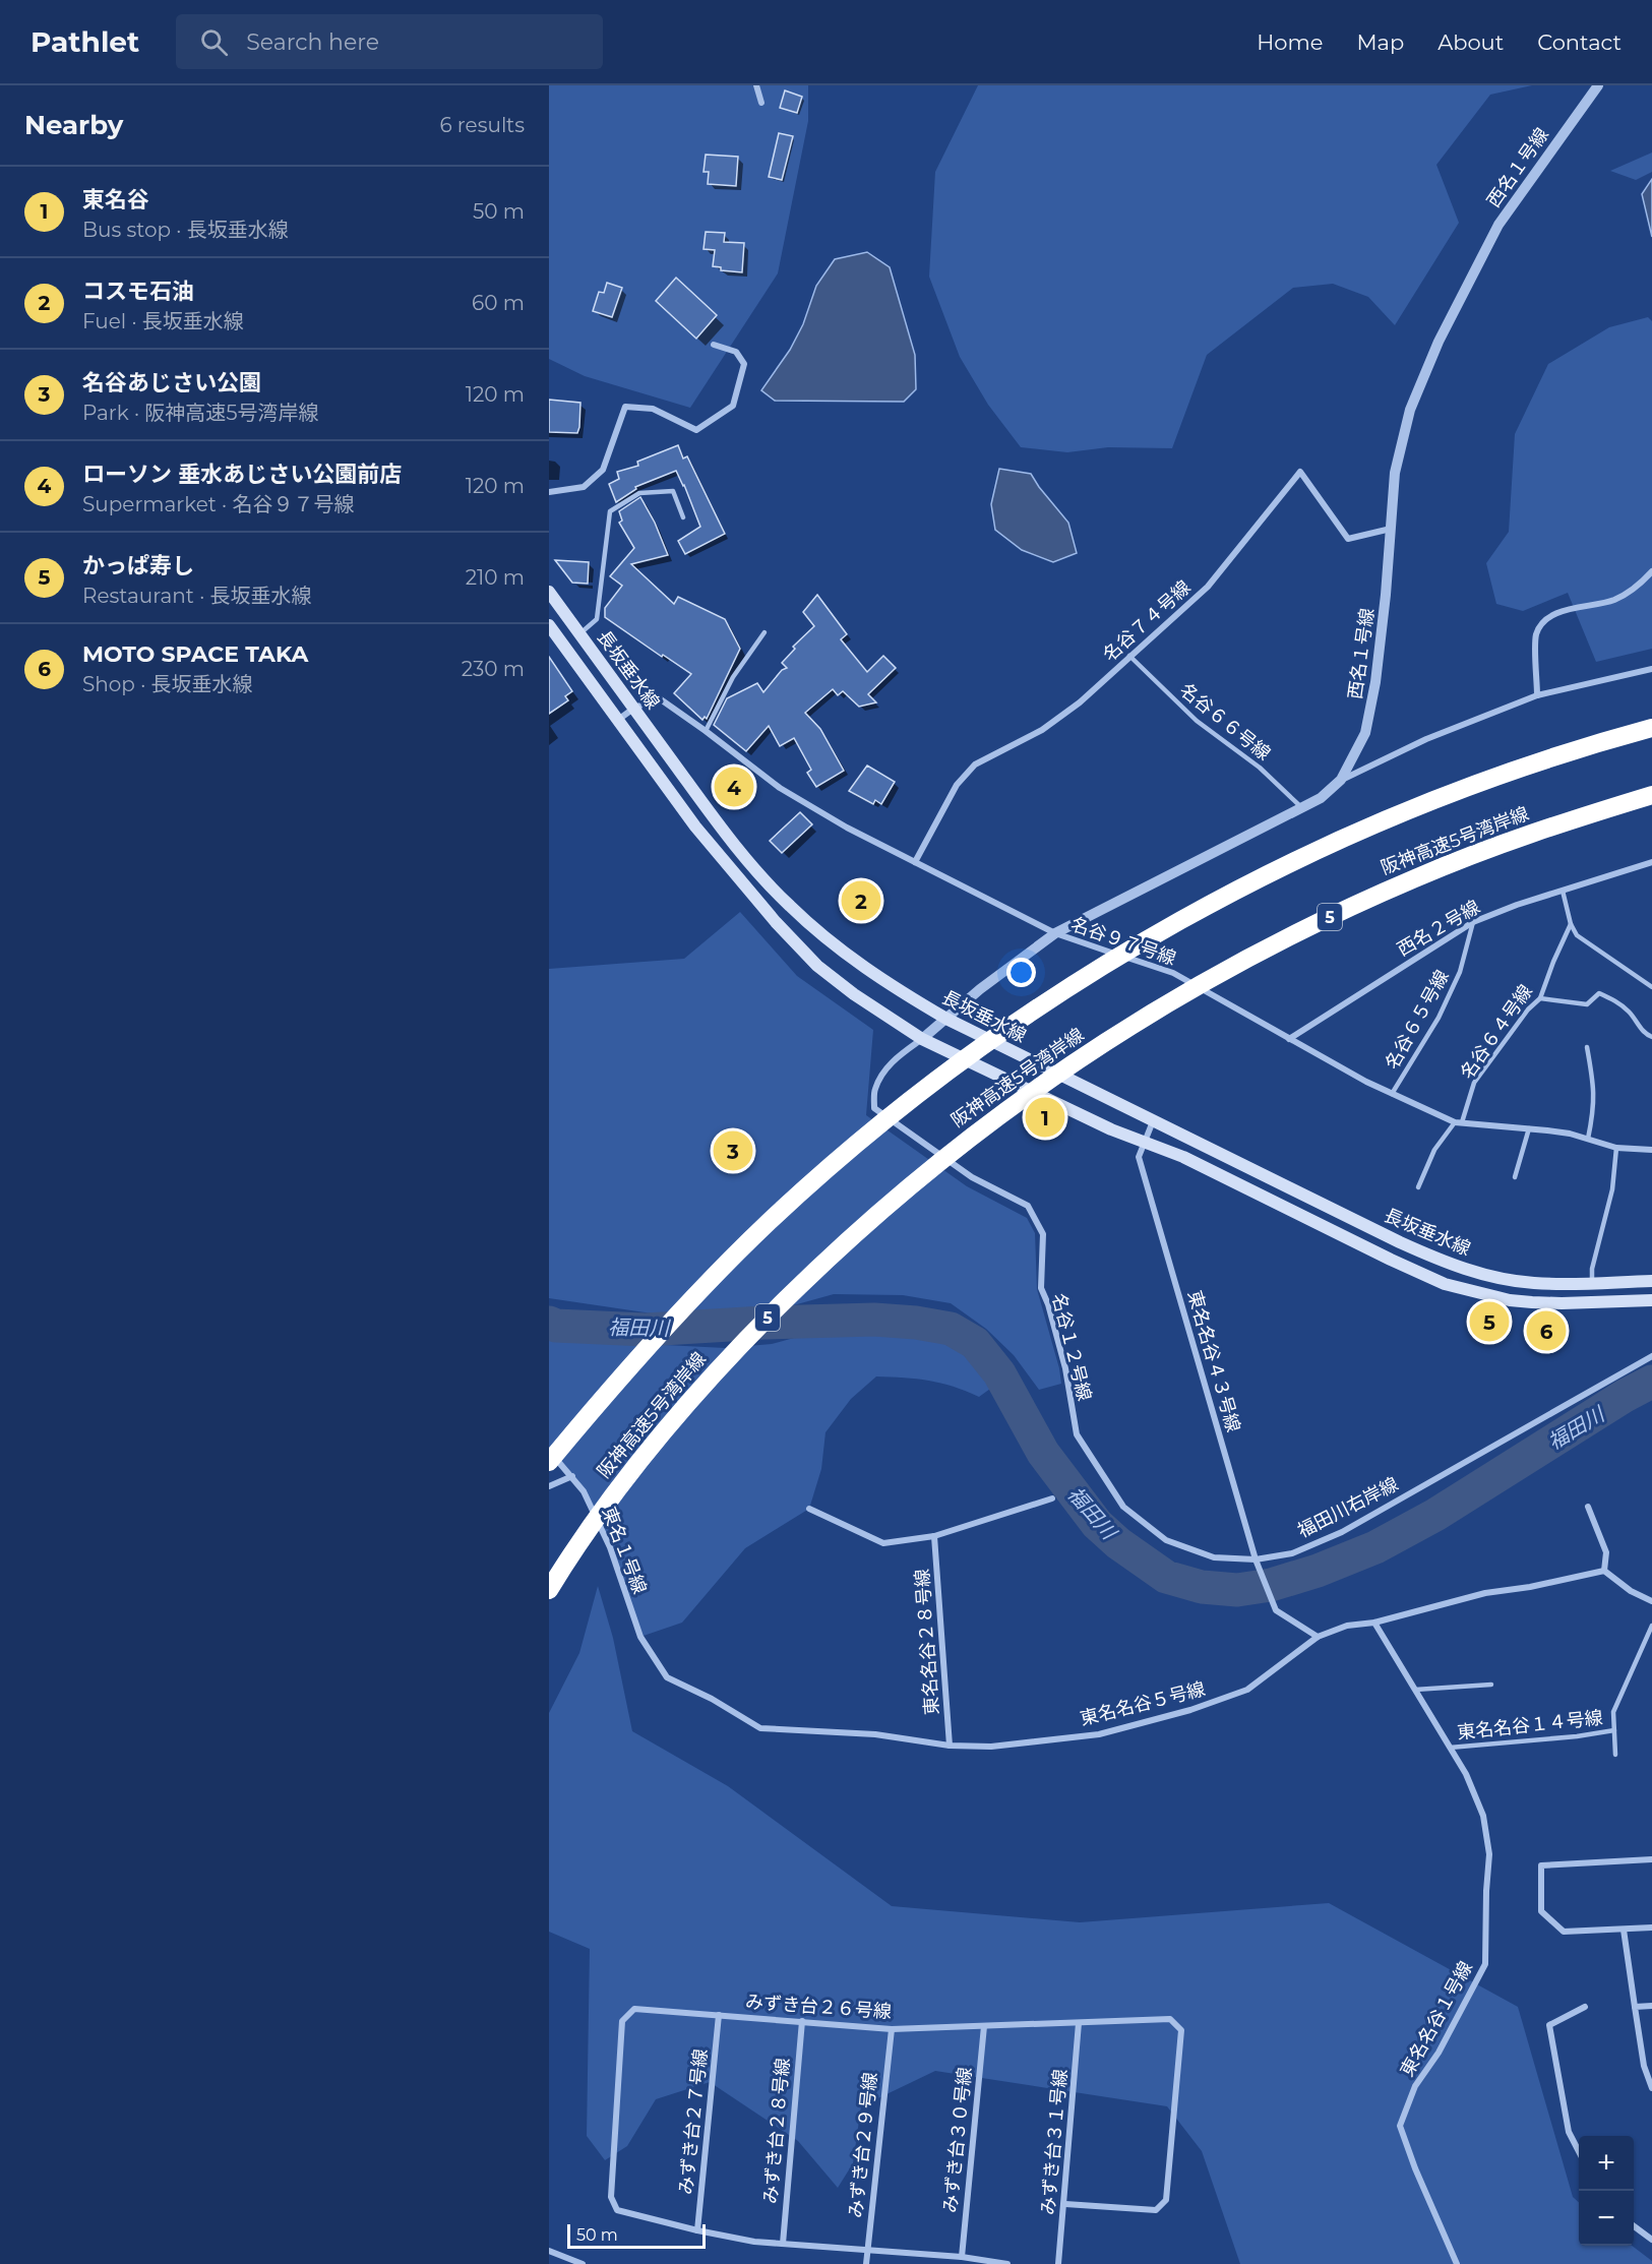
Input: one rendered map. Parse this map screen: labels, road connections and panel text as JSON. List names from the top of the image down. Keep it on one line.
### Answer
{"streets":{"highway":["阪神高速5号湾岸線","5"],"main road":["長坂垂水線"],"street":["西名１号線","名谷７４号線","西名２号線","名谷９７号線","名谷１２号線","東名名谷４３号線","福田川右岸線","東名１号線","東名名谷２８号線","東名名谷５号線","みずき台２６号線","東名名谷１号線","みずき台２７号線","みずき台２８号線","みずき台３０号線","みずき台３１号線","みずき台２９号線"],"lane":["名谷６６号線","名谷６５号線","名谷６４号線","東名名谷１４号線"]},"crossings":[["西名１号線","名谷７４号線"],["西名１号線","長坂垂水線"],["西名１号線","名谷６６号線"],["西名１号線","名谷９７号線"],["西名１号線","名谷１２号線"],["名谷７４号線","名谷６６号線"],["名谷７４号線","名谷９７号線"],["長坂垂水線","名谷９７号線"],["長坂垂水線","名谷１２号線"],["長坂垂水線","東名名谷４３号線"],["西名２号線","名谷９７号線"],["西名２号線","名谷６５号線"],["名谷９７号線","名谷６５号線"],["名谷９７号線","名谷６４号線"],["名谷１２号線","福田川右岸線"],["東名名谷４３号線","福田川右岸線"],["東名名谷４３号線","東名名谷５号線"],["東名１号線","東名名谷５号線"],["東名名谷２８号線","東名名谷５号線"],["東名名谷５号線","東名名谷１号線"],["東名名谷１４号線","東名名谷１号線"],["みずき台２６号線","みずき台２７号線"],["みずき台２６号線","みずき台２８号線"],["みずき台２６号線","みずき台３０号線"],["みずき台２６号線","みずき台３１号線"],["みずき台２６号線","みずき台２９号線"]],"water":["福田川"],"scale_bar":"50 m","page":{"header":"Pathlet","search":"Search here","nav":["Home","Map","About","Contact"],"heading":["Nearby","6 results"],"list":[{"mark":"1","name":"東名谷","note":"Bus stop · 長坂垂水線","value":"50 m"},{"mark":"2","name":"コスモ石油","note":"Fuel · 長坂垂水線","value":"60 m"},{"mark":"3","name":"名谷あじさい公園","note":"Park · 阪神高速5号湾岸線","value":"120 m"},{"mark":"4","name":"ローソン 垂水あじさい公園前店","note":"Supermarket · 名谷９７号線","value":"120 m"},{"mark":"5","name":"かっぱ寿し","note":"Restaurant · 長坂垂水線","value":"210 m"},{"mark":"6","name":"MOTO SPACE TAKA","note":"Shop · 長坂垂水線","value":"230 m"}],"pins":["4","2","1","3","5","6"],"map_buttons":["+","−"],"scale":"50 m"}}
